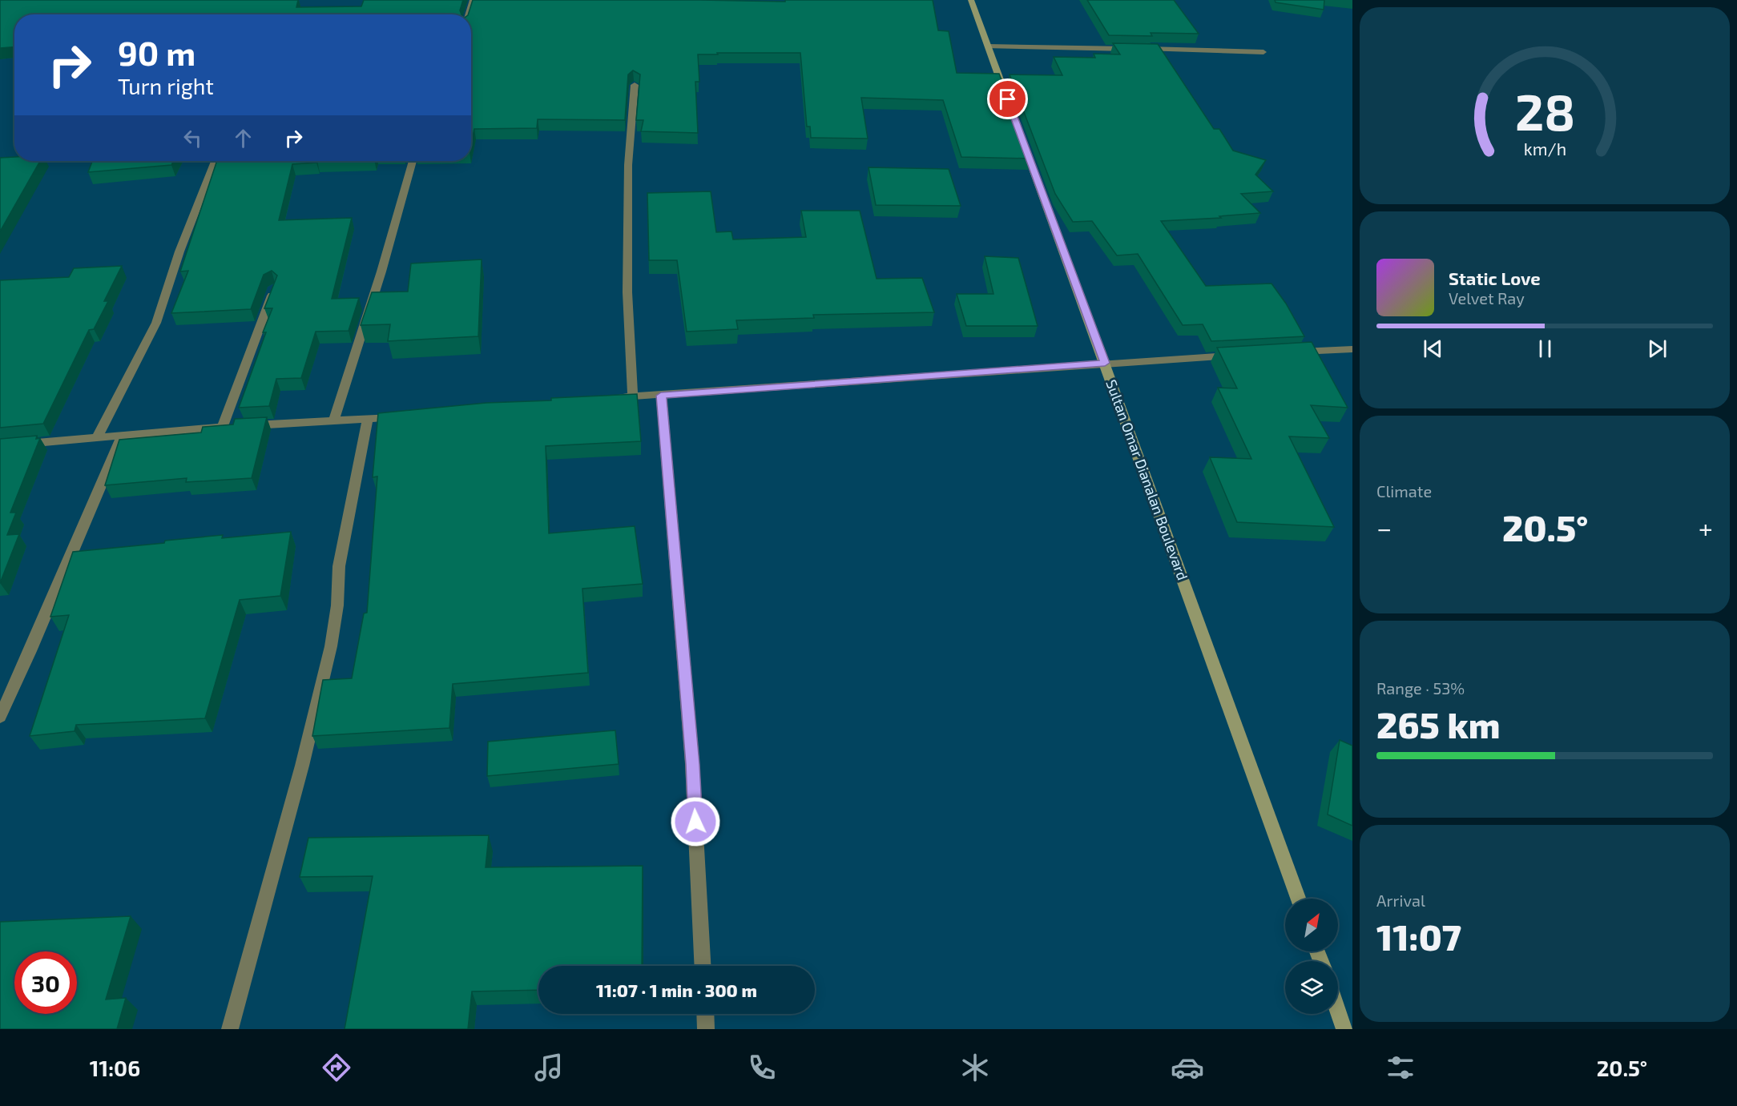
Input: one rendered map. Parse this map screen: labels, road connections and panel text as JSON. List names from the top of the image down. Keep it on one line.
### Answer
{"streets":{"main road":["Sultan Omar Dianalan Boulevard"]},"north":"top right","page":{"turn":["90 m","Turn right"],"song":["Static Love","Velvet Ray"],"tile":["Climate",["Range · 53%","265 km"],["Arrival","11:07"]],"heat":["−","20.5°","+"],"limit":"30","trip":"11:07 · 1 min · 300 m","tabs":["11:06","20.5°"],"gauge":["28","km/h"]}}
